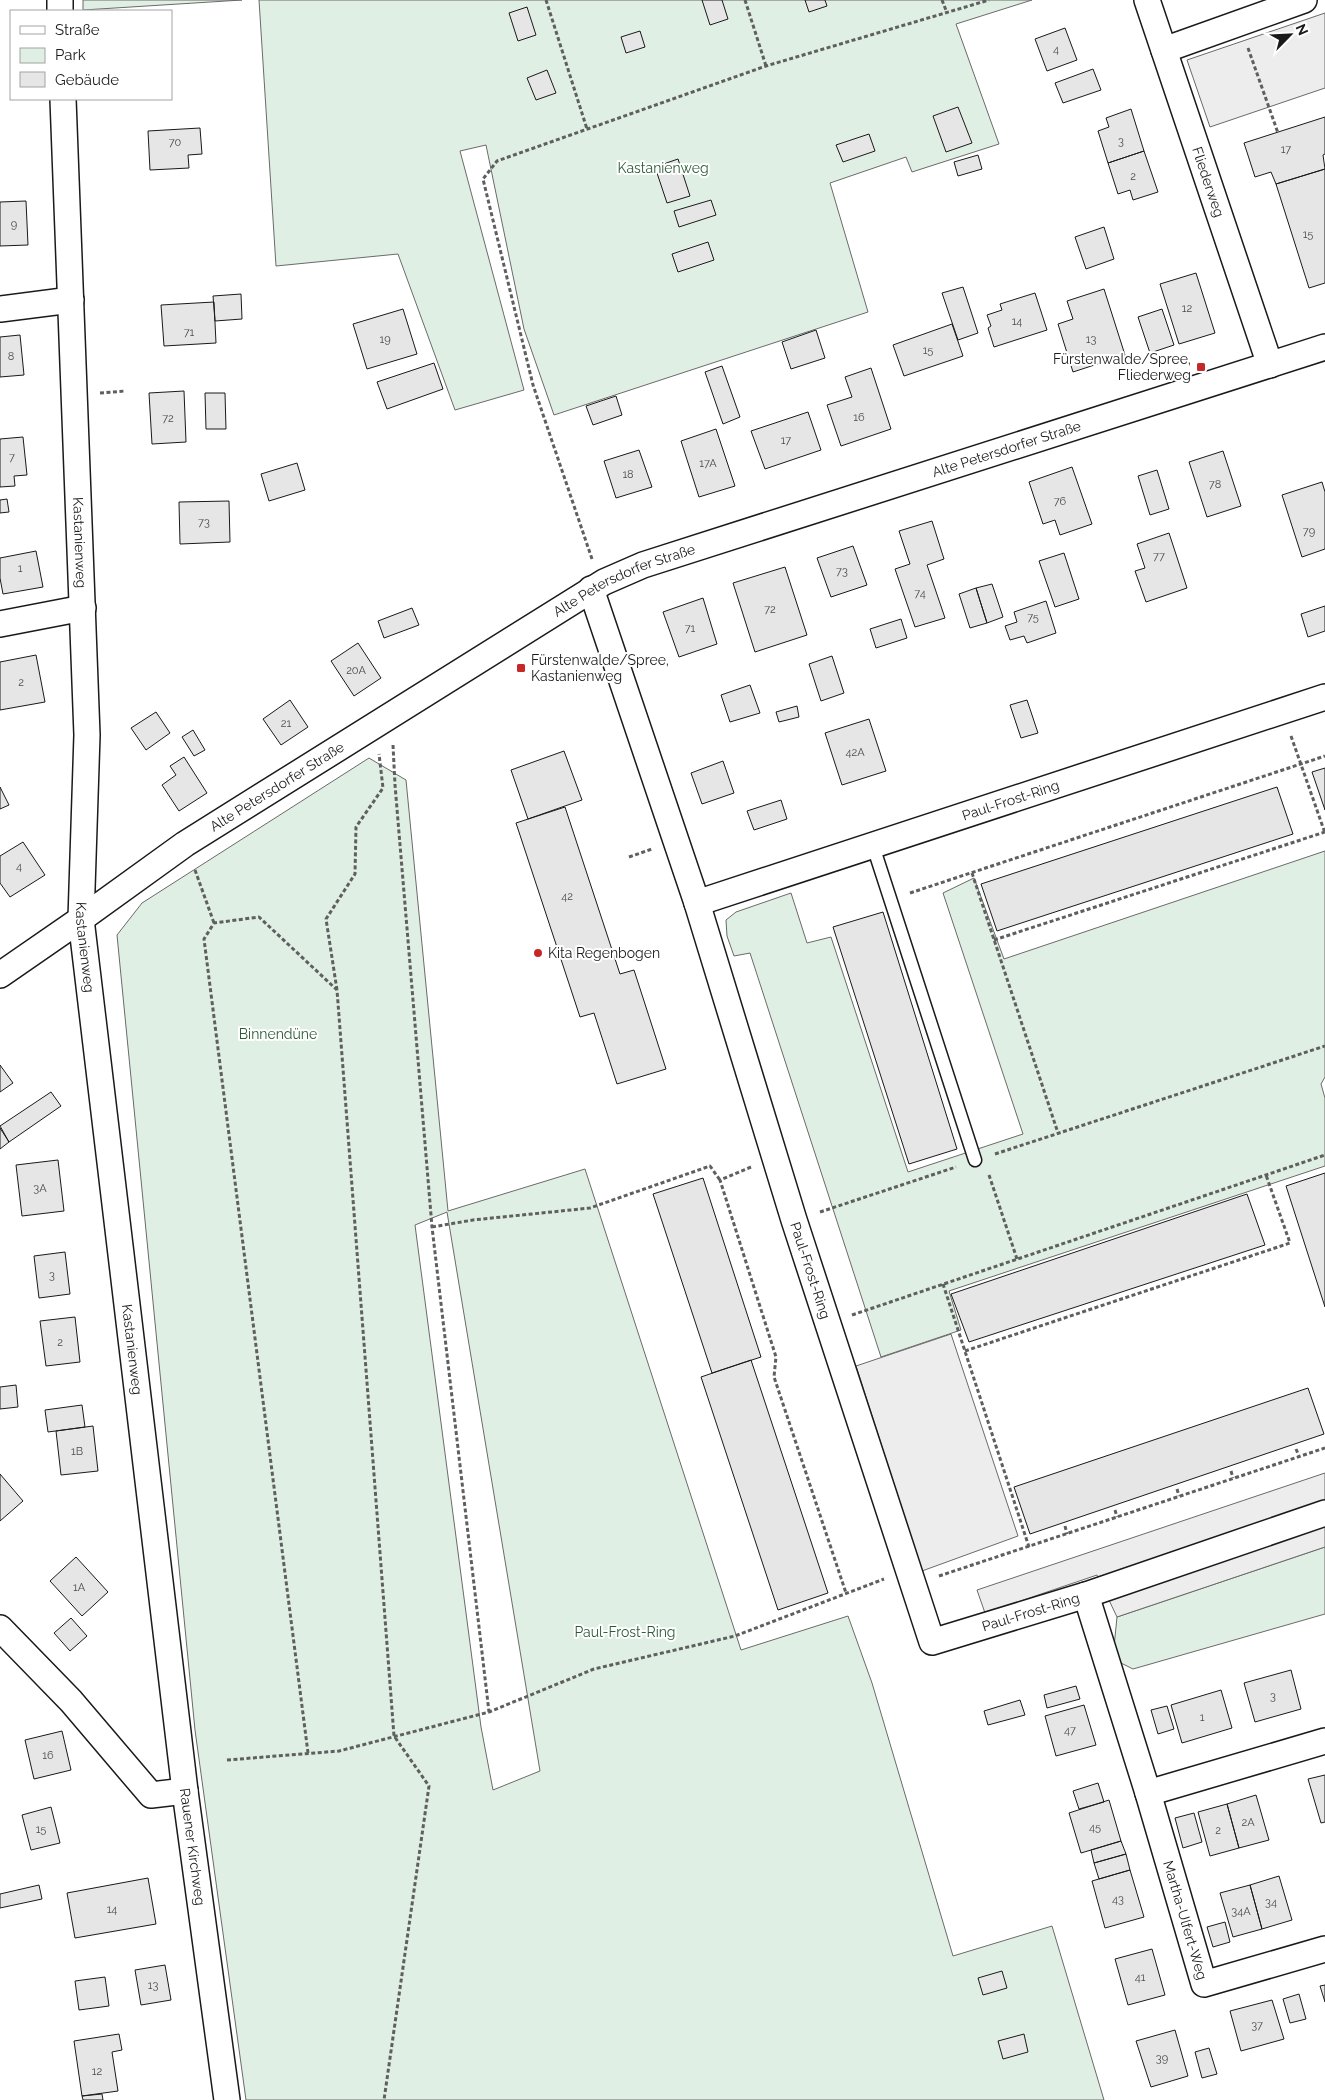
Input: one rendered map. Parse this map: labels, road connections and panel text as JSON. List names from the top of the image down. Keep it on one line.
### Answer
{"streets":{"street":["Fliederweg","Alte Petersdorfer Straße","Kastanienweg","Paul-Frost-Ring","Rauener Kirchweg","Martha-Ulfert-Weg"]},"crossings":[["Fliederweg","Alte Petersdorfer Straße"],["Alte Petersdorfer Straße","Kastanienweg"],["Alte Petersdorfer Straße","Paul-Frost-Ring"],["Kastanienweg","Rauener Kirchweg"],["Paul-Frost-Ring","Martha-Ulfert-Weg"]],"parks":["Kastanienweg","Binnendüne","Paul-Frost-Ring"],"places":{"transit":["Fürstenwalde/Spree, Fliederweg","Fürstenwalde/Spree, Kastanienweg"],"other":["Kita Regenbogen"]},"house_numbers":["4","3","70","17","2","9","15","12","14","71","19","13","15","8","16","72","17","7","17A","18","78","76","73","79","77","1","73","74","72","75","71","20A","2","21","42A","4","42","3A","3","2","1B","1A","3","1","47","16","2A","45","15","2","43","34","14","34A","41","13","37","39","12"],"legend":["Straße","Park","Gebäude"],"north":"top right"}
